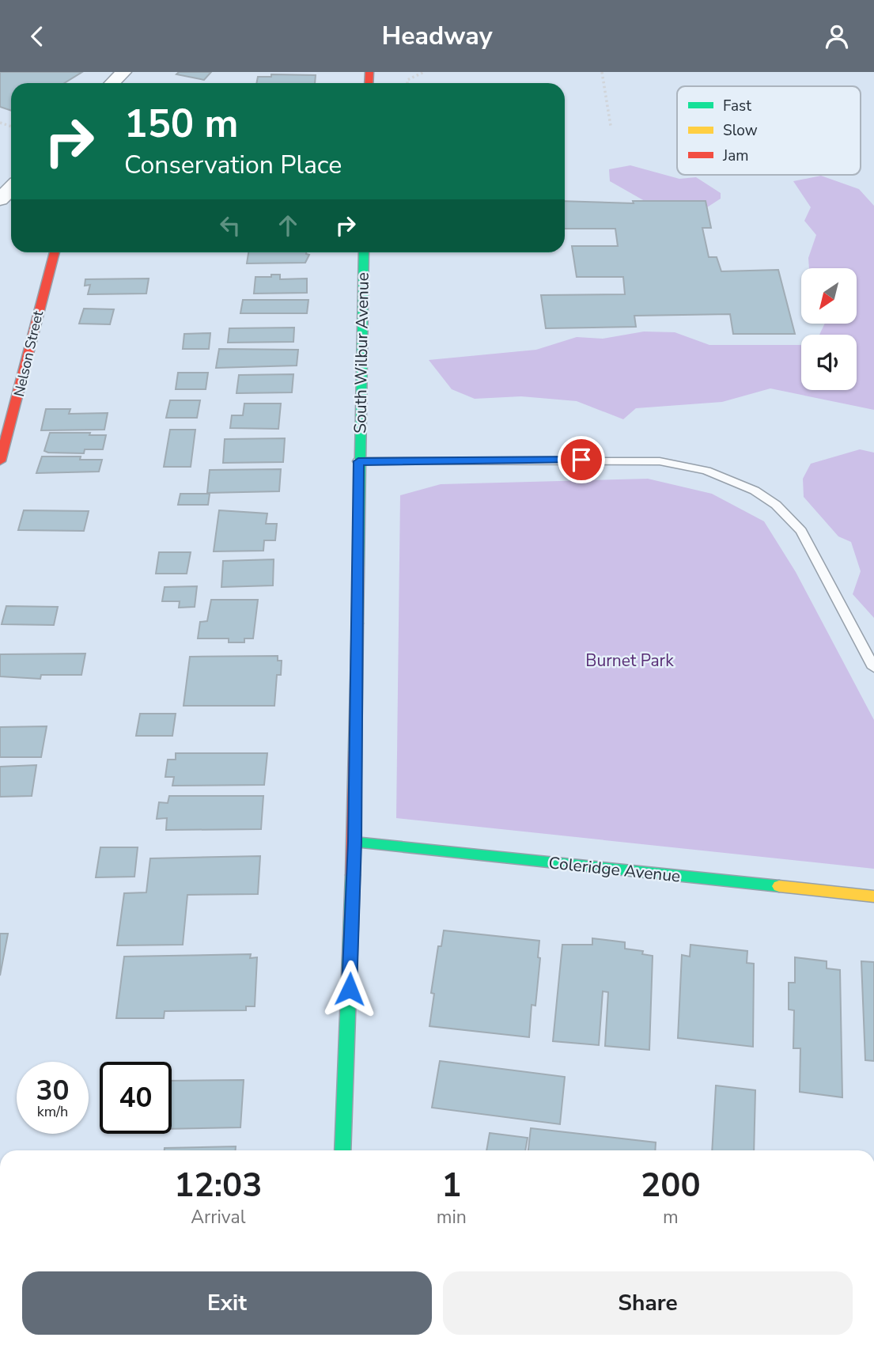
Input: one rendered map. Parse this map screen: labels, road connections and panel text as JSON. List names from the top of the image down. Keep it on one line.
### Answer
{"streets":{"street":["South Wilbur Avenue","Nelson Street","Coleridge Avenue"]},"crossings":[["South Wilbur Avenue","Coleridge Avenue"]],"parks":["Burnet Park"],"legend":["Fast","Slow","Jam"],"north":"bottom left","page":{"header":"Headway","turn":["150 m","Conservation Place"],"speed":"30 km/h","limit":"40","eta":["12:03","Arrival","1","min","200","m"],"buttons":["Exit","Share"]}}
